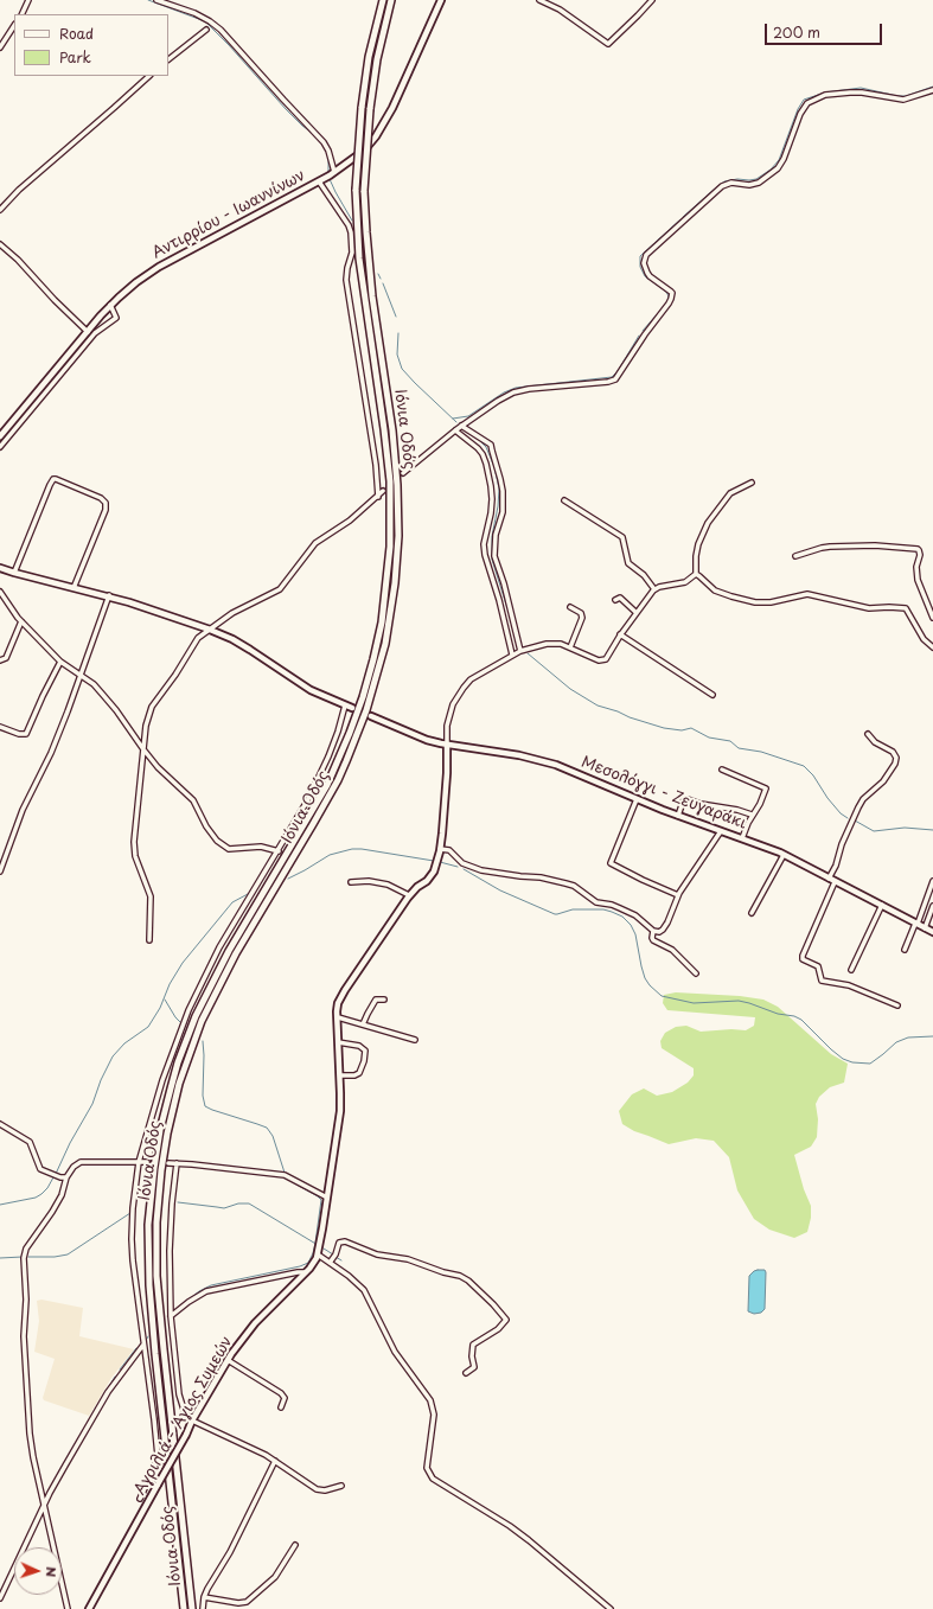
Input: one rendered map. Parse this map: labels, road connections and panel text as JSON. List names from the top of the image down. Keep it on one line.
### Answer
{"streets":{"highway":["Ιόνια Οδός"],"main road":["Αντιρρίου - Ιωαννίνων","Μεσολόγγι - Ζευγαράκι","Αγριλιά - Άγιος Συμεών"]},"crossings":[["Μεσολόγγι - Ζευγαράκι","Αγριλιά - Άγιος Συμεών"]],"legend":["Road","Park"],"scale_bar":"200 m","north":"right"}
